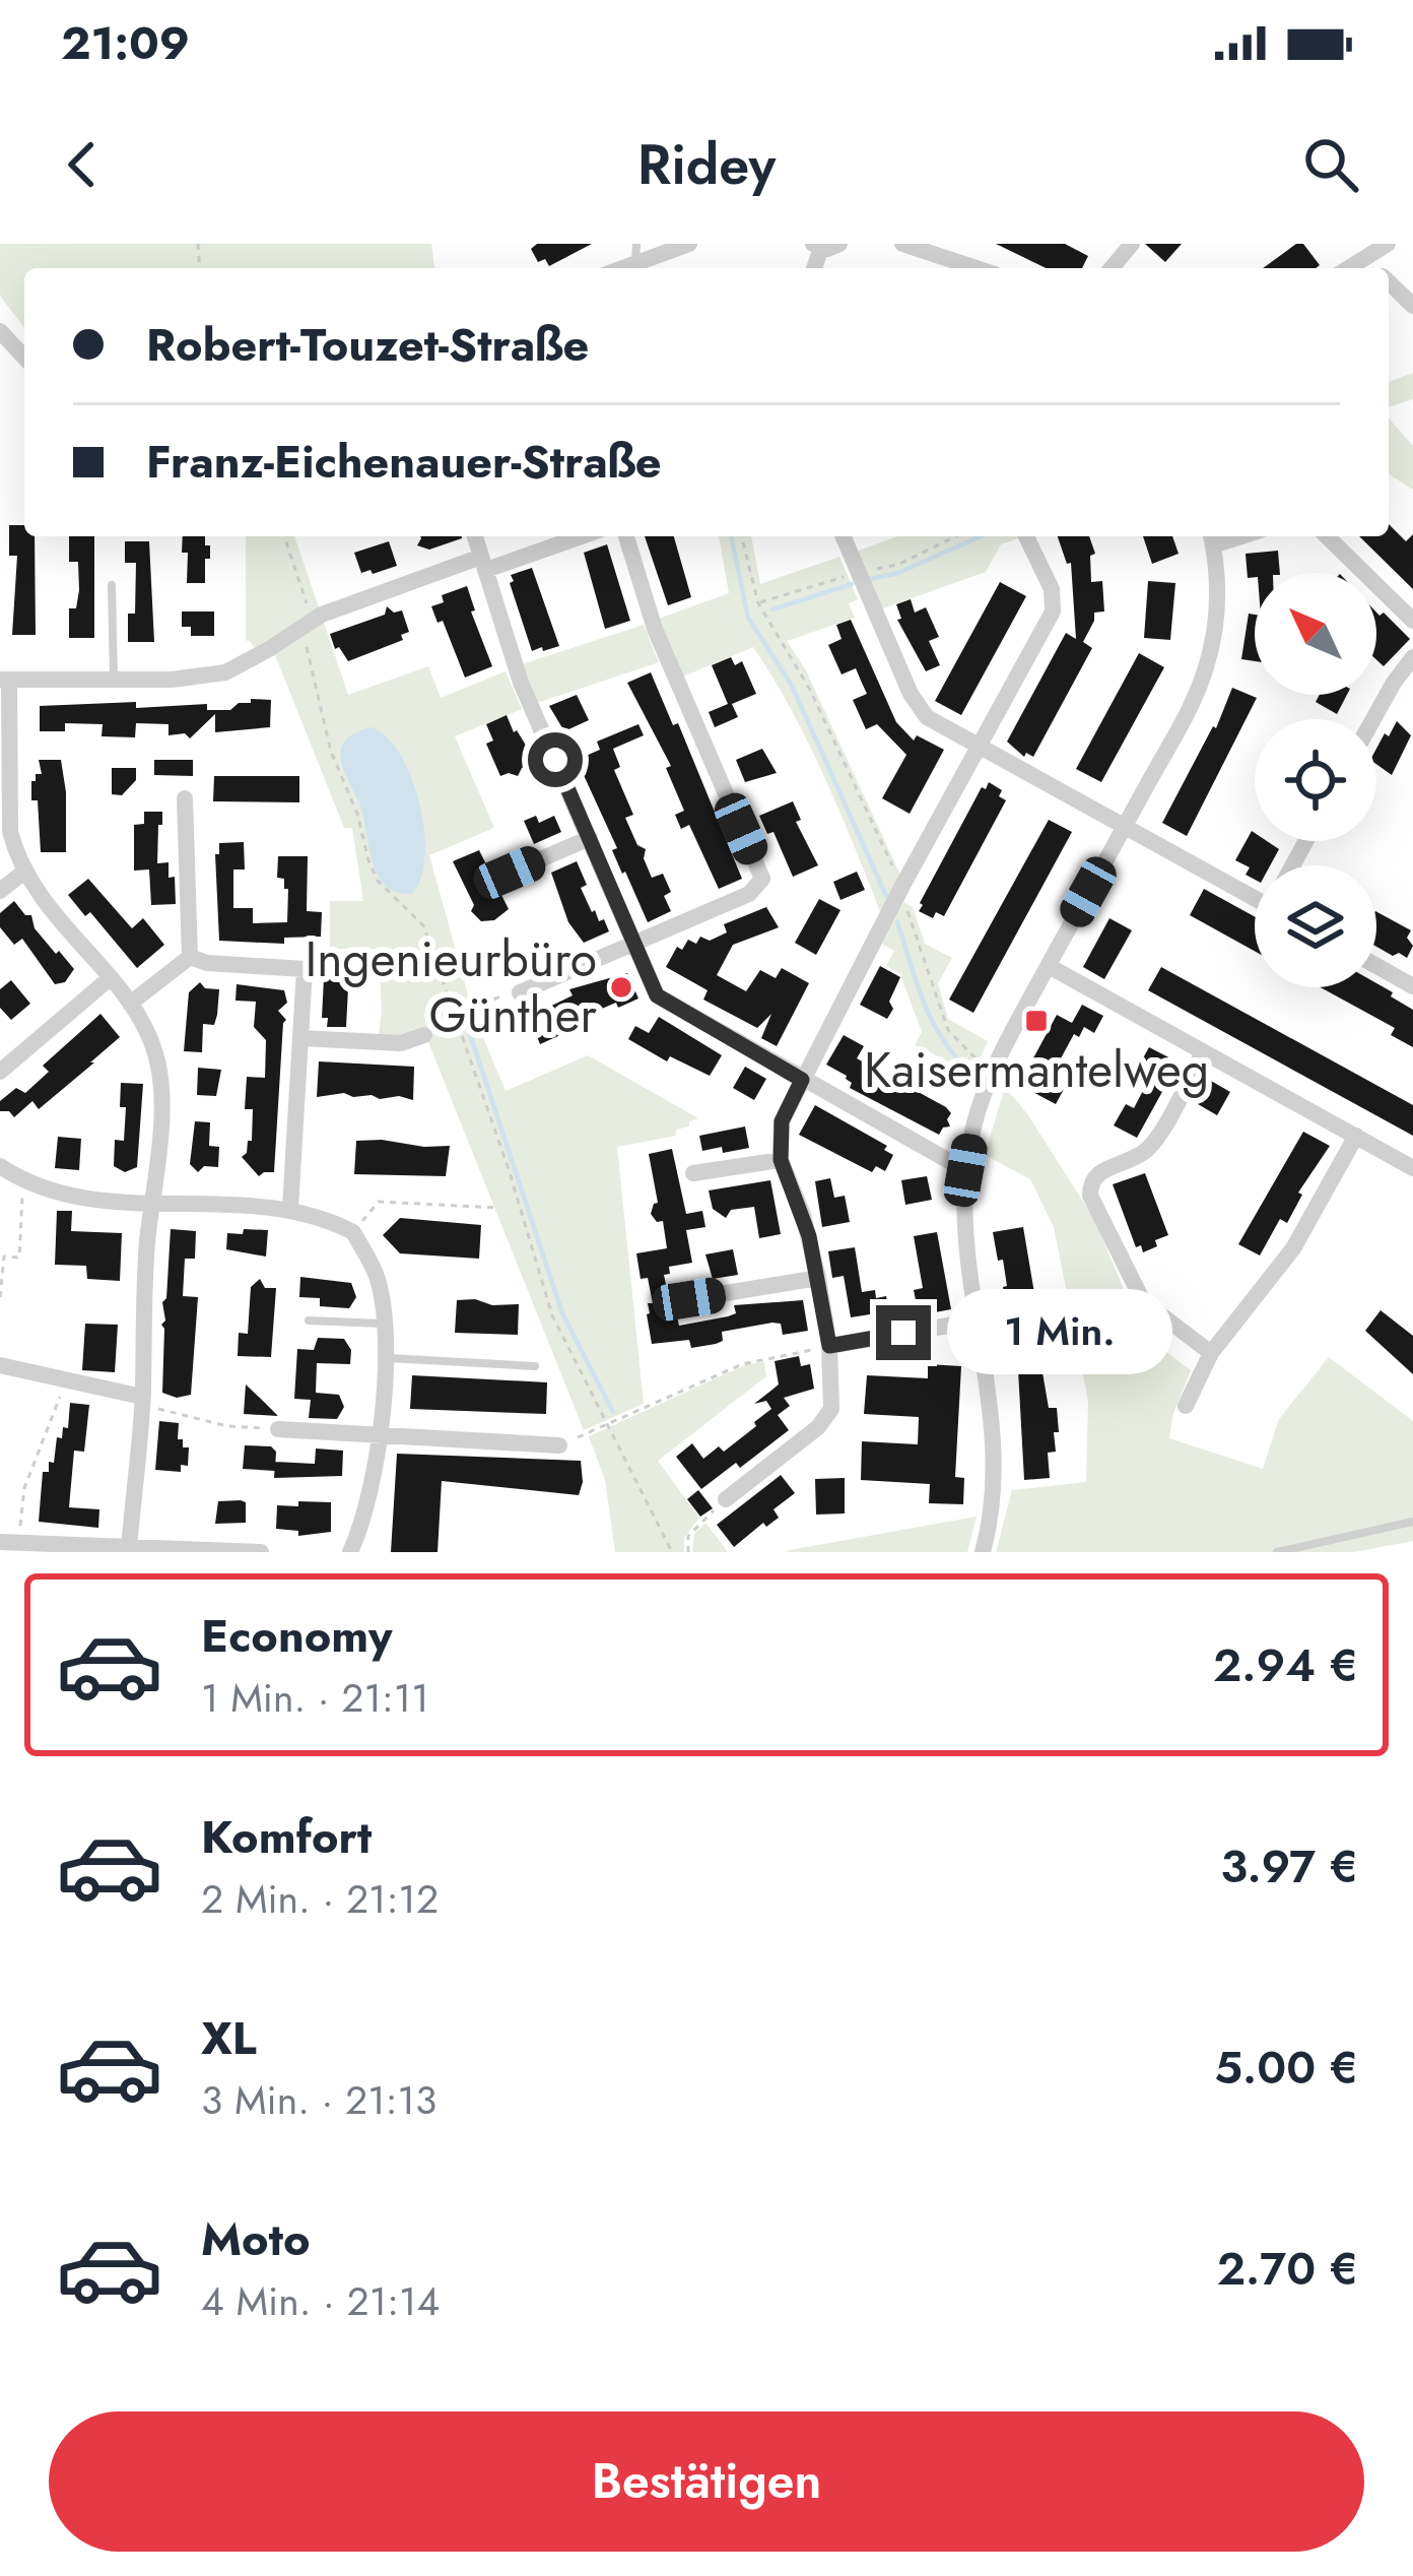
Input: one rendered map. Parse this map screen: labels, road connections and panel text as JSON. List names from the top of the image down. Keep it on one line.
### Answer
{"places":{"other":["Ingenieurbüro Günther"],"transit":["Kaisermantelweg"]},"north":"top left","page":{"status":"21:09","header":"Ridey","banner":["Robert-Touzet-Straße","Franz-Eichenauer-Straße"],"bubble":"1 Min.","list":[{"name":"Economy","note":"1 Min. · 21:11","value":"2.94 €"},{"name":"Komfort","note":"2 Min. · 21:12","value":"3.97 €"},{"name":"XL","note":"3 Min. · 21:13","value":"5.00 €"},{"name":"Moto","note":"4 Min. · 21:14","value":"2.70 €"}],"buttons":"Bestätigen"}}
